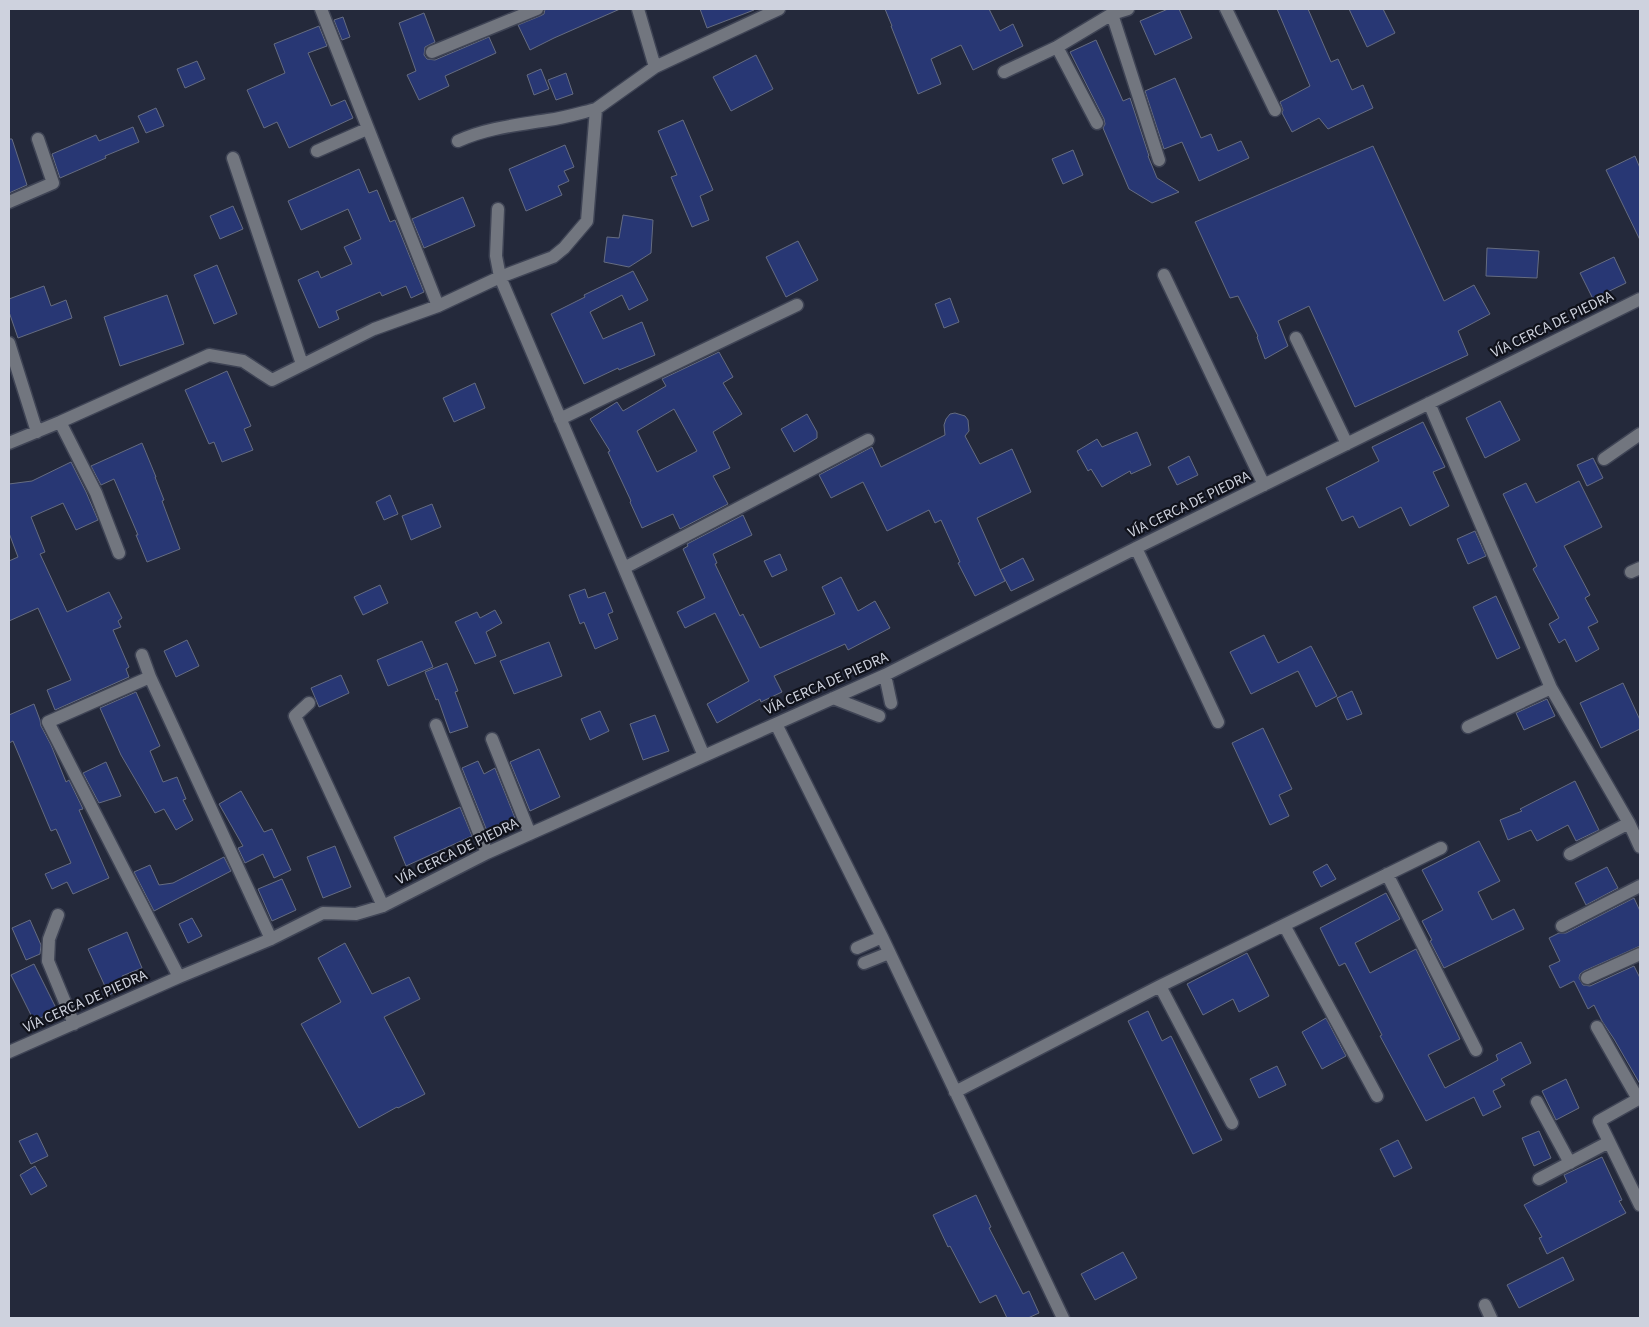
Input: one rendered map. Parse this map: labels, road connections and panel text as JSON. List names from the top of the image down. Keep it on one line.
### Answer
{"streets":{"street":["VÍA CERCA DE PIEDRA"]}}
